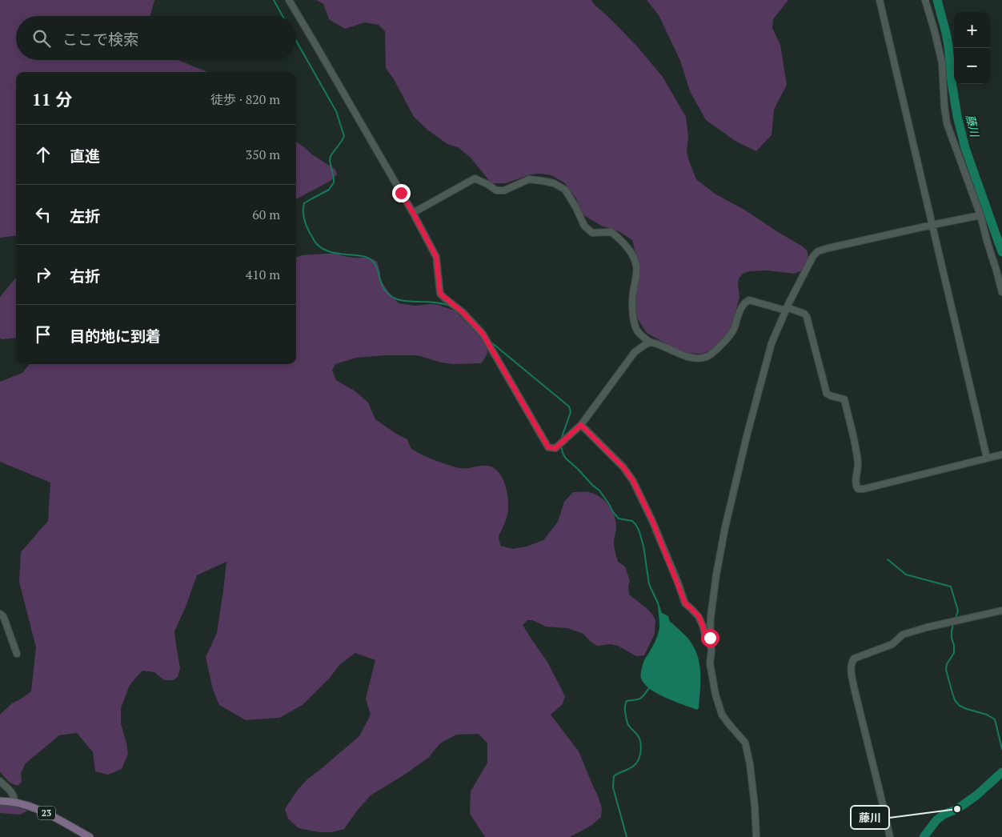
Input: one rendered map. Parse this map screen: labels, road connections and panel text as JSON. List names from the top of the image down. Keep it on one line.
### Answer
{"streets":{"main road":["23"]},"water":["藤川"],"places":["藤川"],"page":{"map_buttons":["+","−"],"search":"ここで検索","heading":["11 分","徒歩 · 820 m"],"list":[["直進","350 m"],["左折","60 m"],["右折","410 m"],"目的地に到着"]}}
